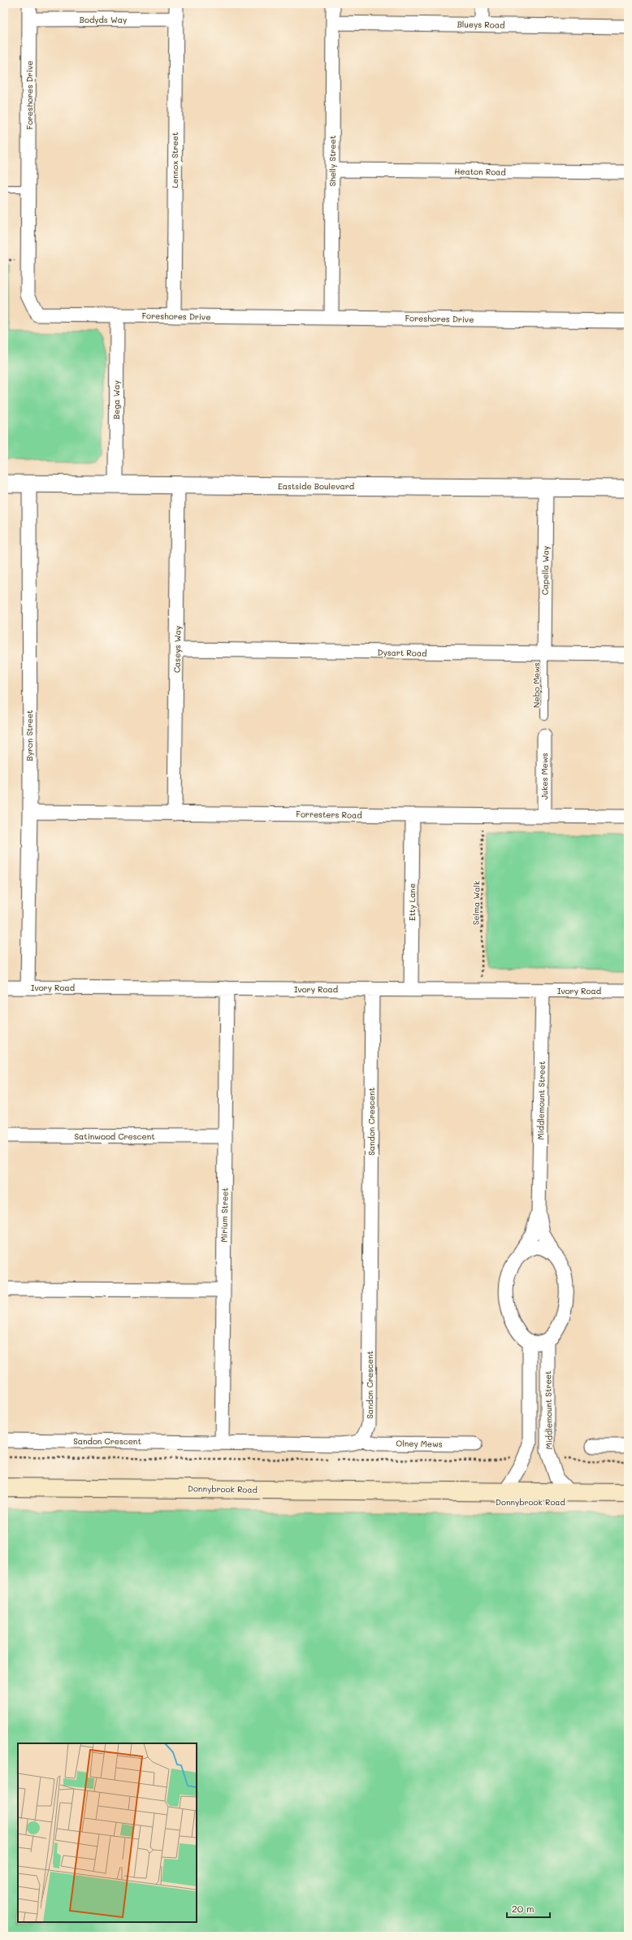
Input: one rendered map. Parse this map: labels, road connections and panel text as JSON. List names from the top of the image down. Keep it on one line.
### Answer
{"streets":{"main road":["Donnybrook Road"],"street":["Bodyds Way","Blueys Road","Foreshores Drive","Lennox Street","Shelly Street","Heaton Road","Bega Way","Eastside Boulevard","Capella Way","Caseys Way","Dysart Road","Byron Street","Jukes Mews","Forresters Road","Etty Lane","Ivory Road","Middlemount Street","Sandon Crescent","Satinwood Crescent","Mirium Street","Olney Mews"],"lane":["Nebo Mews"],"path":["Selma Walk"]},"crossings":[["Bodyds Way","Foreshores Drive"],["Bodyds Way","Lennox Street"],["Blueys Road","Shelly Street"],["Foreshores Drive","Lennox Street"],["Foreshores Drive","Shelly Street"],["Foreshores Drive","Bega Way"],["Shelly Street","Heaton Road"],["Bega Way","Eastside Boulevard"],["Eastside Boulevard","Capella Way"],["Eastside Boulevard","Caseys Way"],["Eastside Boulevard","Byron Street"],["Capella Way","Dysart Road"],["Capella Way","Nebo Mews"],["Caseys Way","Dysart Road"],["Caseys Way","Forresters Road"],["Dysart Road","Nebo Mews"],["Byron Street","Forresters Road"],["Byron Street","Ivory Road"],["Jukes Mews","Forresters Road"],["Forresters Road","Etty Lane"],["Forresters Road","Selma Walk"],["Etty Lane","Ivory Road"],["Selma Walk","Ivory Road"],["Ivory Road","Middlemount Street"],["Ivory Road","Sandon Crescent"],["Ivory Road","Mirium Street"],["Middlemount Street","Donnybrook Road"],["Sandon Crescent","Mirium Street"],["Sandon Crescent","Olney Mews"],["Satinwood Crescent","Mirium Street"]],"scale_bar":"20 m"}
